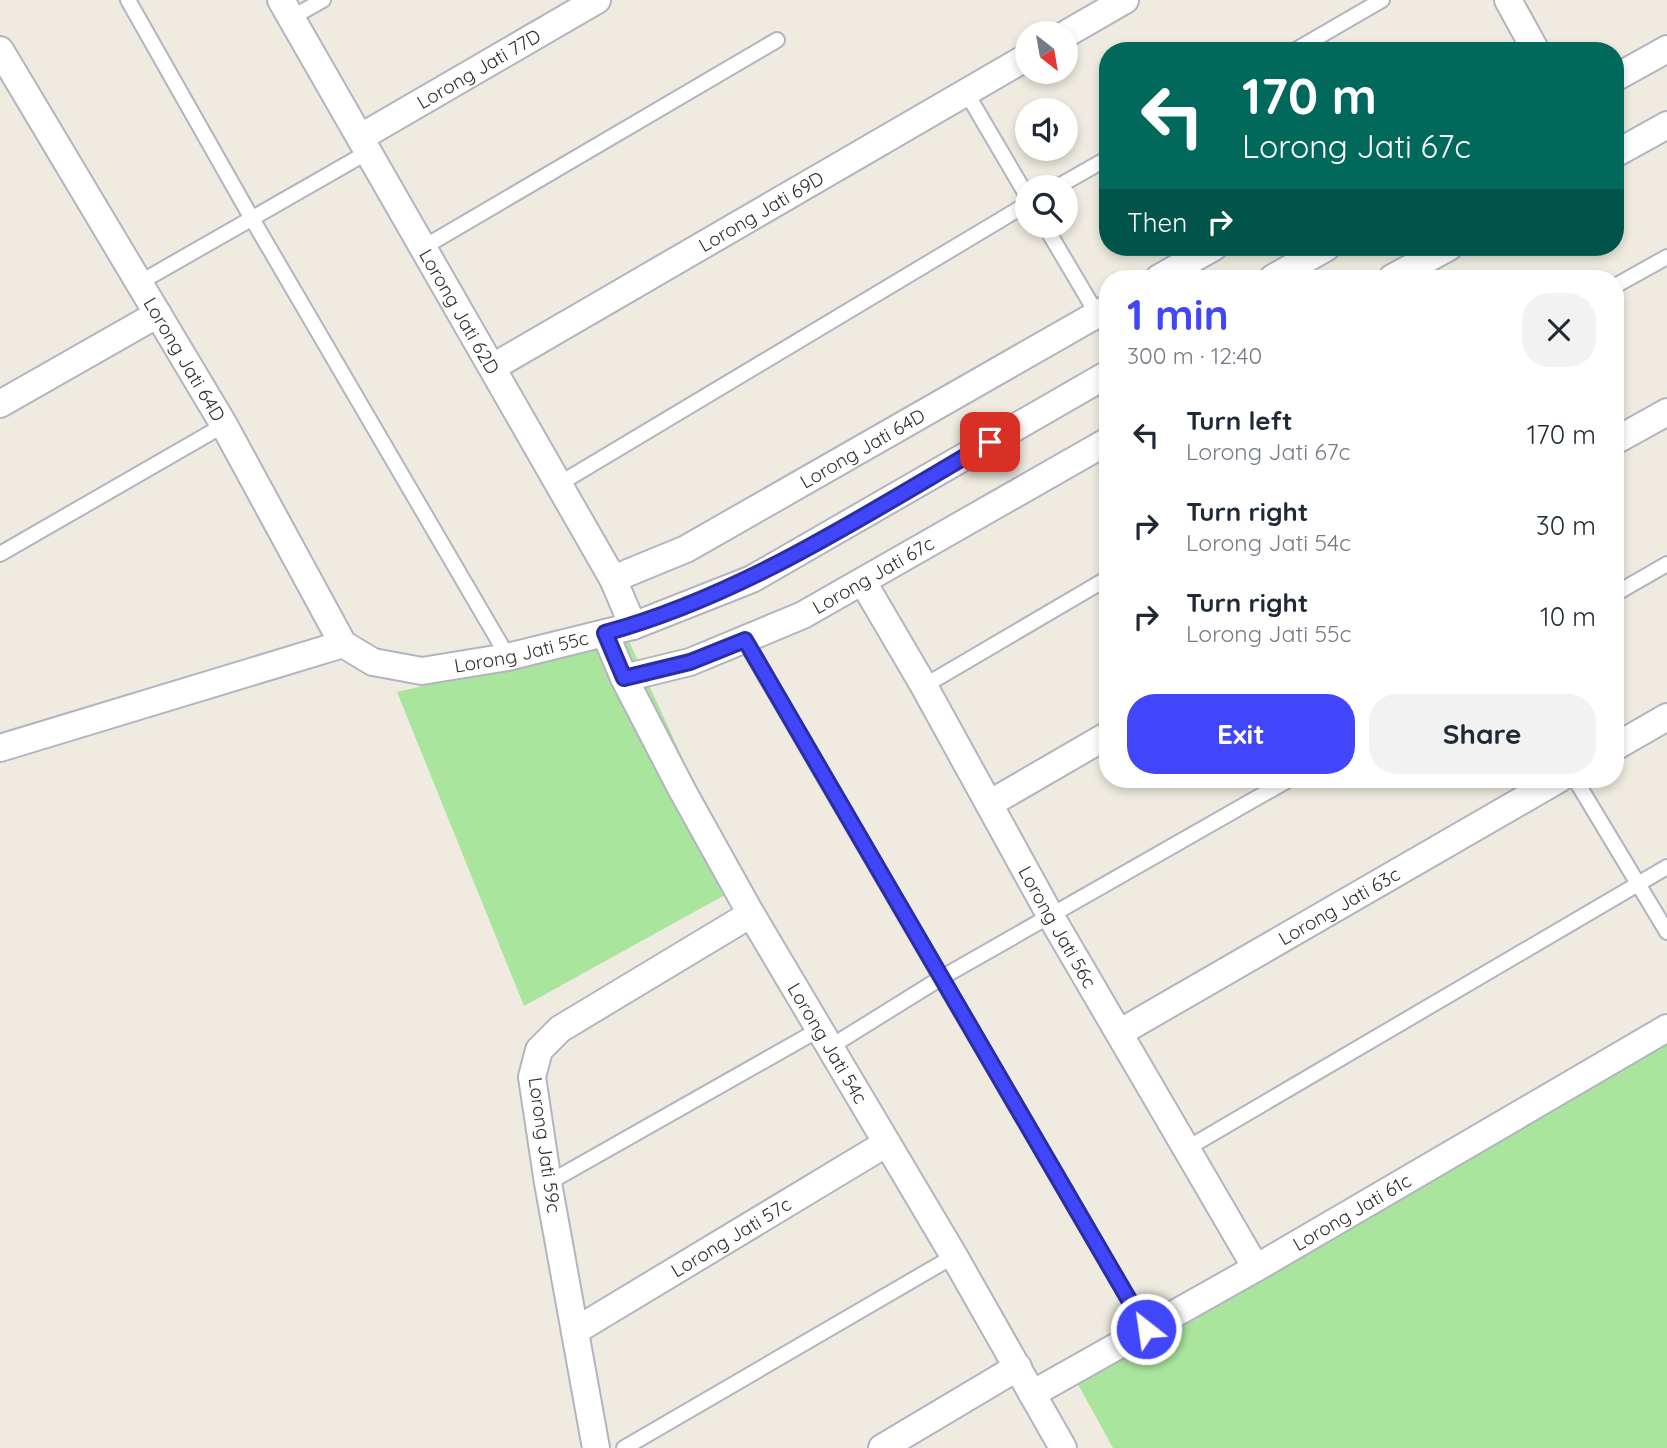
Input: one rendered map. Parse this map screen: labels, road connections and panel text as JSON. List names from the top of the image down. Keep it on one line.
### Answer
{"streets":{"street":["Lorong Jati 77D","Lorong Jati 69D","Lorong Jati 62D","Lorong Jati 64D","Lorong Jati 67c","Lorong Jati 55c","Lorong Jati 63c","Lorong Jati 56c","Lorong Jati 54c","Lorong Jati 59c","Lorong Jati 61c","Lorong Jati 57c"]},"crossings":[["Lorong Jati 77D","Lorong Jati 62D"],["Lorong Jati 69D","Lorong Jati 62D"],["Lorong Jati 62D","Lorong Jati 64D"],["Lorong Jati 62D","Lorong Jati 55c"],["Lorong Jati 64D","Lorong Jati 55c"],["Lorong Jati 67c","Lorong Jati 56c"],["Lorong Jati 67c","Lorong Jati 54c"],["Lorong Jati 55c","Lorong Jati 54c"],["Lorong Jati 63c","Lorong Jati 56c"],["Lorong Jati 56c","Lorong Jati 61c"],["Lorong Jati 54c","Lorong Jati 59c"],["Lorong Jati 54c","Lorong Jati 61c"],["Lorong Jati 54c","Lorong Jati 57c"],["Lorong Jati 59c","Lorong Jati 57c"]],"north":"bottom right","page":{"turn":["170 m","Lorong Jati 67c"],"then":"Then","heading":["1 min","300 m · 12:40"],"list":[{"name":"Turn left","note":"Lorong Jati 67c","value":"170 m"},{"name":"Turn right","note":"Lorong Jati 54c","value":"30 m"},{"name":"Turn right","note":"Lorong Jati 55c","value":"10 m"}],"buttons":["Exit","Share"]}}
